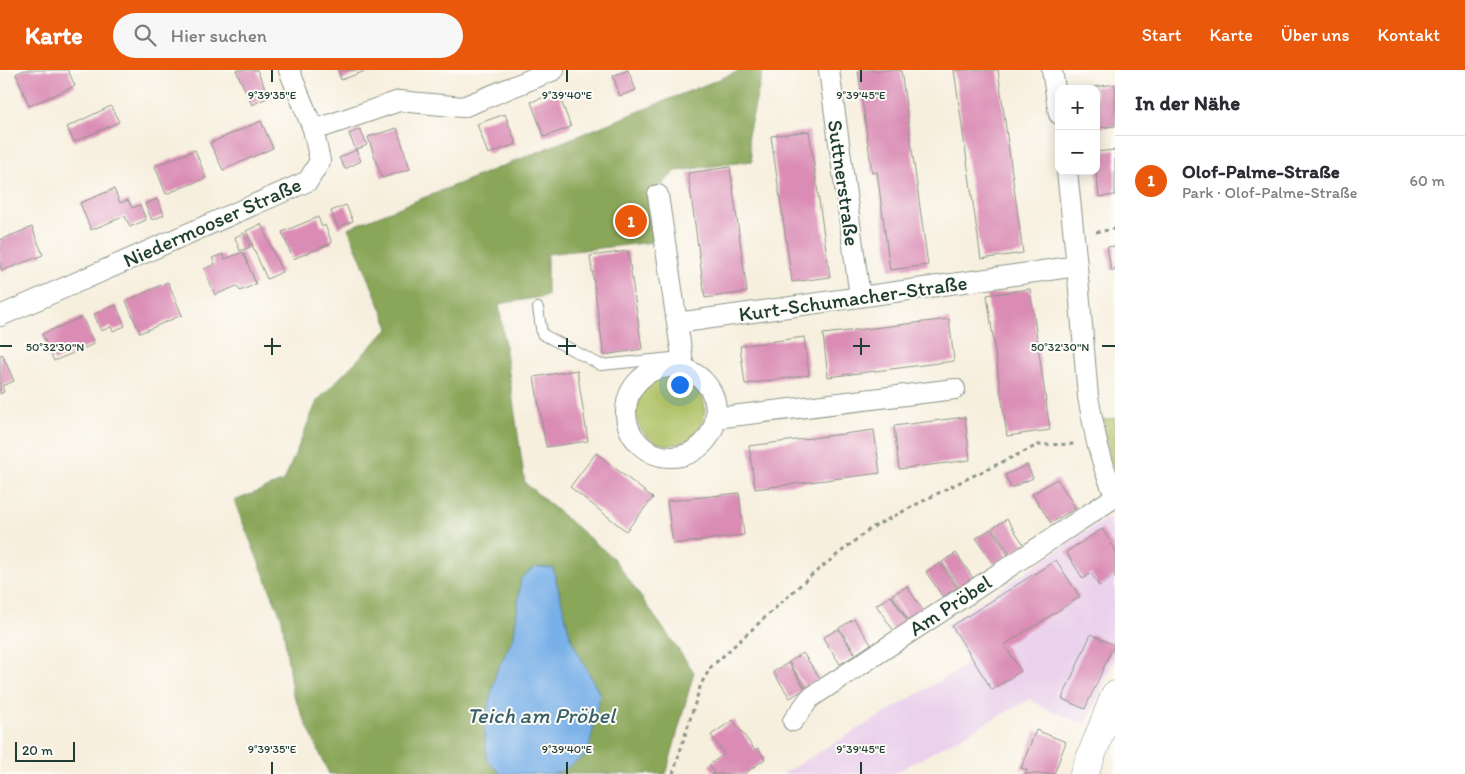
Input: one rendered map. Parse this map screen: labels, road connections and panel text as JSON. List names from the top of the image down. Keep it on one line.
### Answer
{"streets":{"street":["Suttnerstraße","Niedermooser Straße","Kurt-Schumacher-Straße","Am Pröbel"]},"crossings":[["Suttnerstraße","Kurt-Schumacher-Straße"]],"water":["Teich am Pröbel"],"scale_bar":"20 m","page":{"header":"Karte","search":"Hier suchen","nav":["Start","Karte","Über uns","Kontakt"],"heading":"In der Nähe","map_buttons":["+","−"],"list":[{"mark":"1","name":"Olof-Palme-Straße","note":"Park · Olof-Palme-Straße","value":"60 m"}],"pins":"1","scale":"20 m"},"coordinates":["9°39'35\"E","9°39'40\"E","9°39'45\"E","50°32'30\"N"]}
